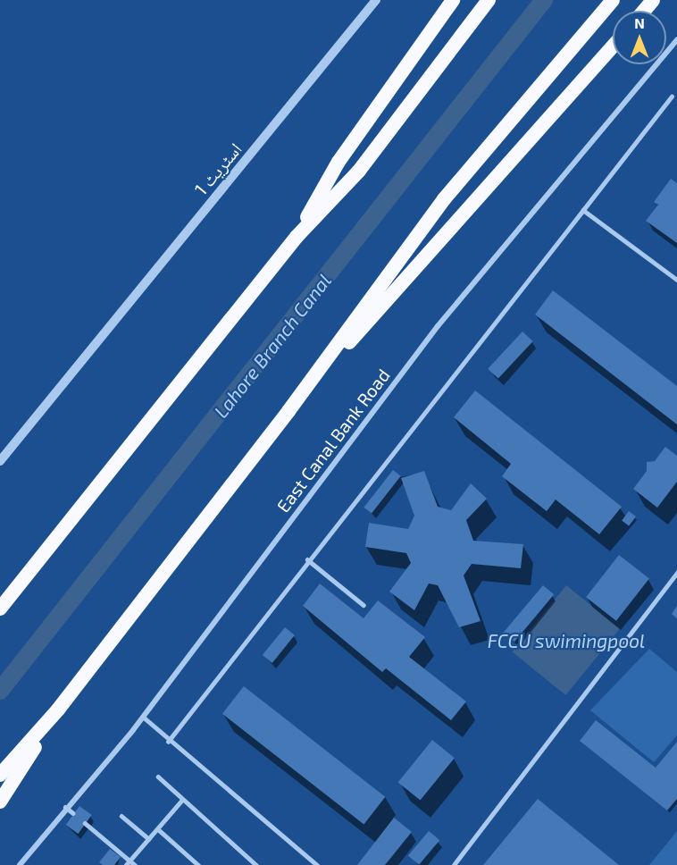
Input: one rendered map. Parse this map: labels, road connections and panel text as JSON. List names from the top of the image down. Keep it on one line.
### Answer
{"streets":{"street":["اسٹریٹ 1","East Canal Bank Road"]},"water":["Lahore Branch Canal","FCCU swimingpool"],"north":"top"}
